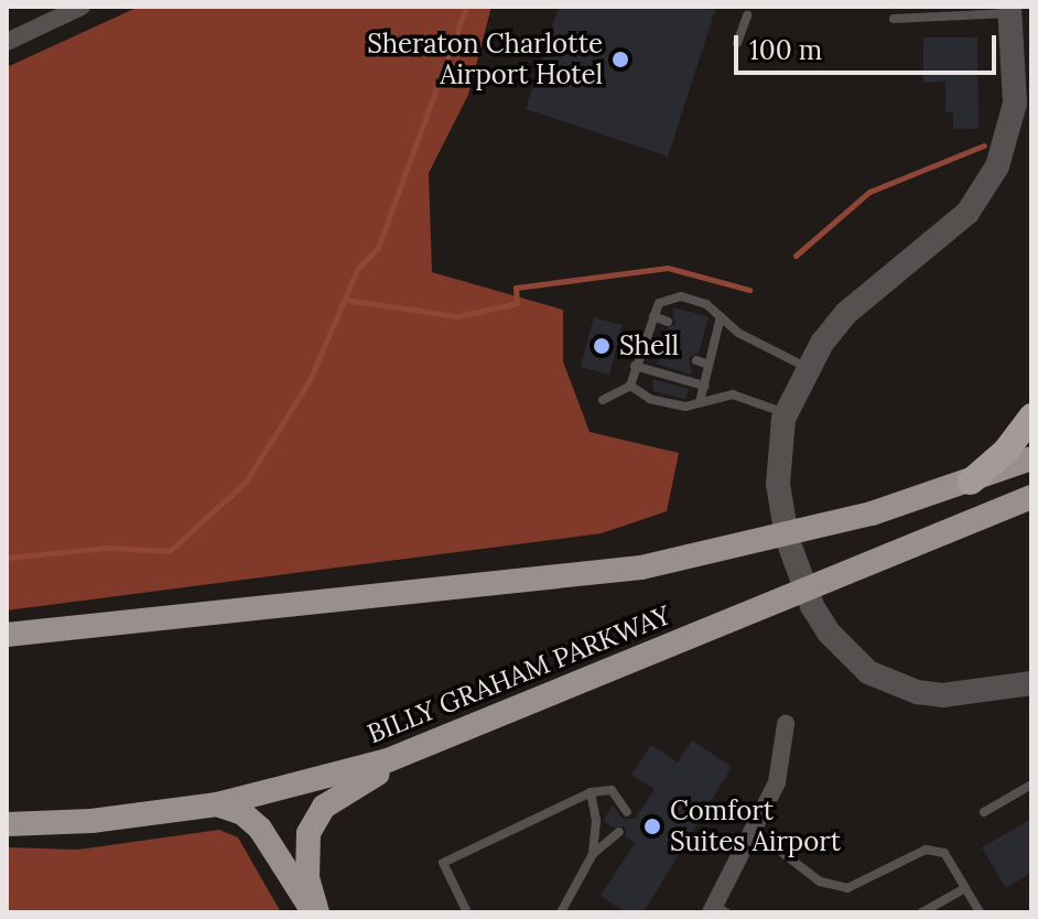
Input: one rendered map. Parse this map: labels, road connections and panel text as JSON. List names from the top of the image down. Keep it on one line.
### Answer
{"streets":{"highway":["BILLY GRAHAM PARKWAY"]},"places":["Sheraton Charlotte Airport Hotel","Shell","Comfort Suites Airport"],"scale_bar":"100 m"}
